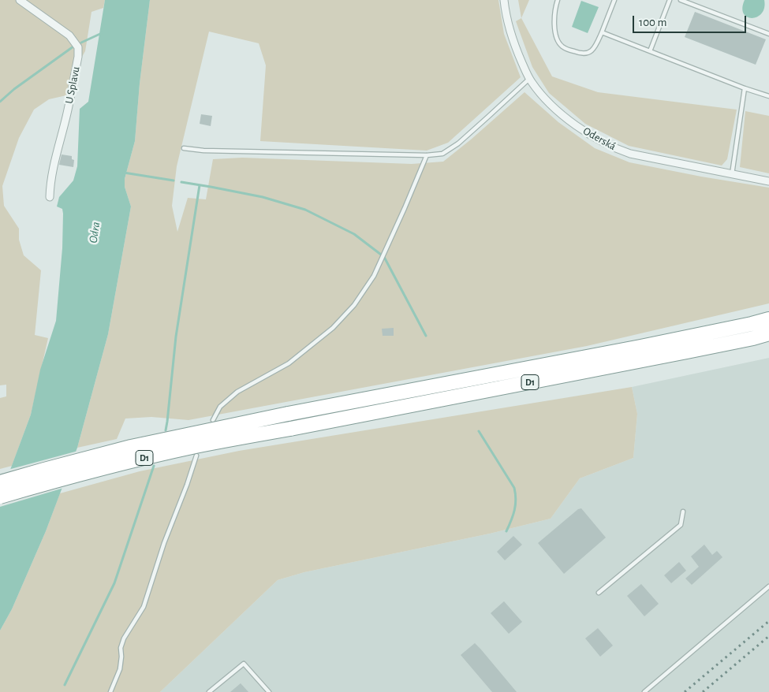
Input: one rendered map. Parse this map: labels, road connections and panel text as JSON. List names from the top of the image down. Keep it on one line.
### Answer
{"streets":{"highway":["D1"],"street":["U Splavu","Oderská"]},"water":["Odra"],"scale_bar":"100 m"}
